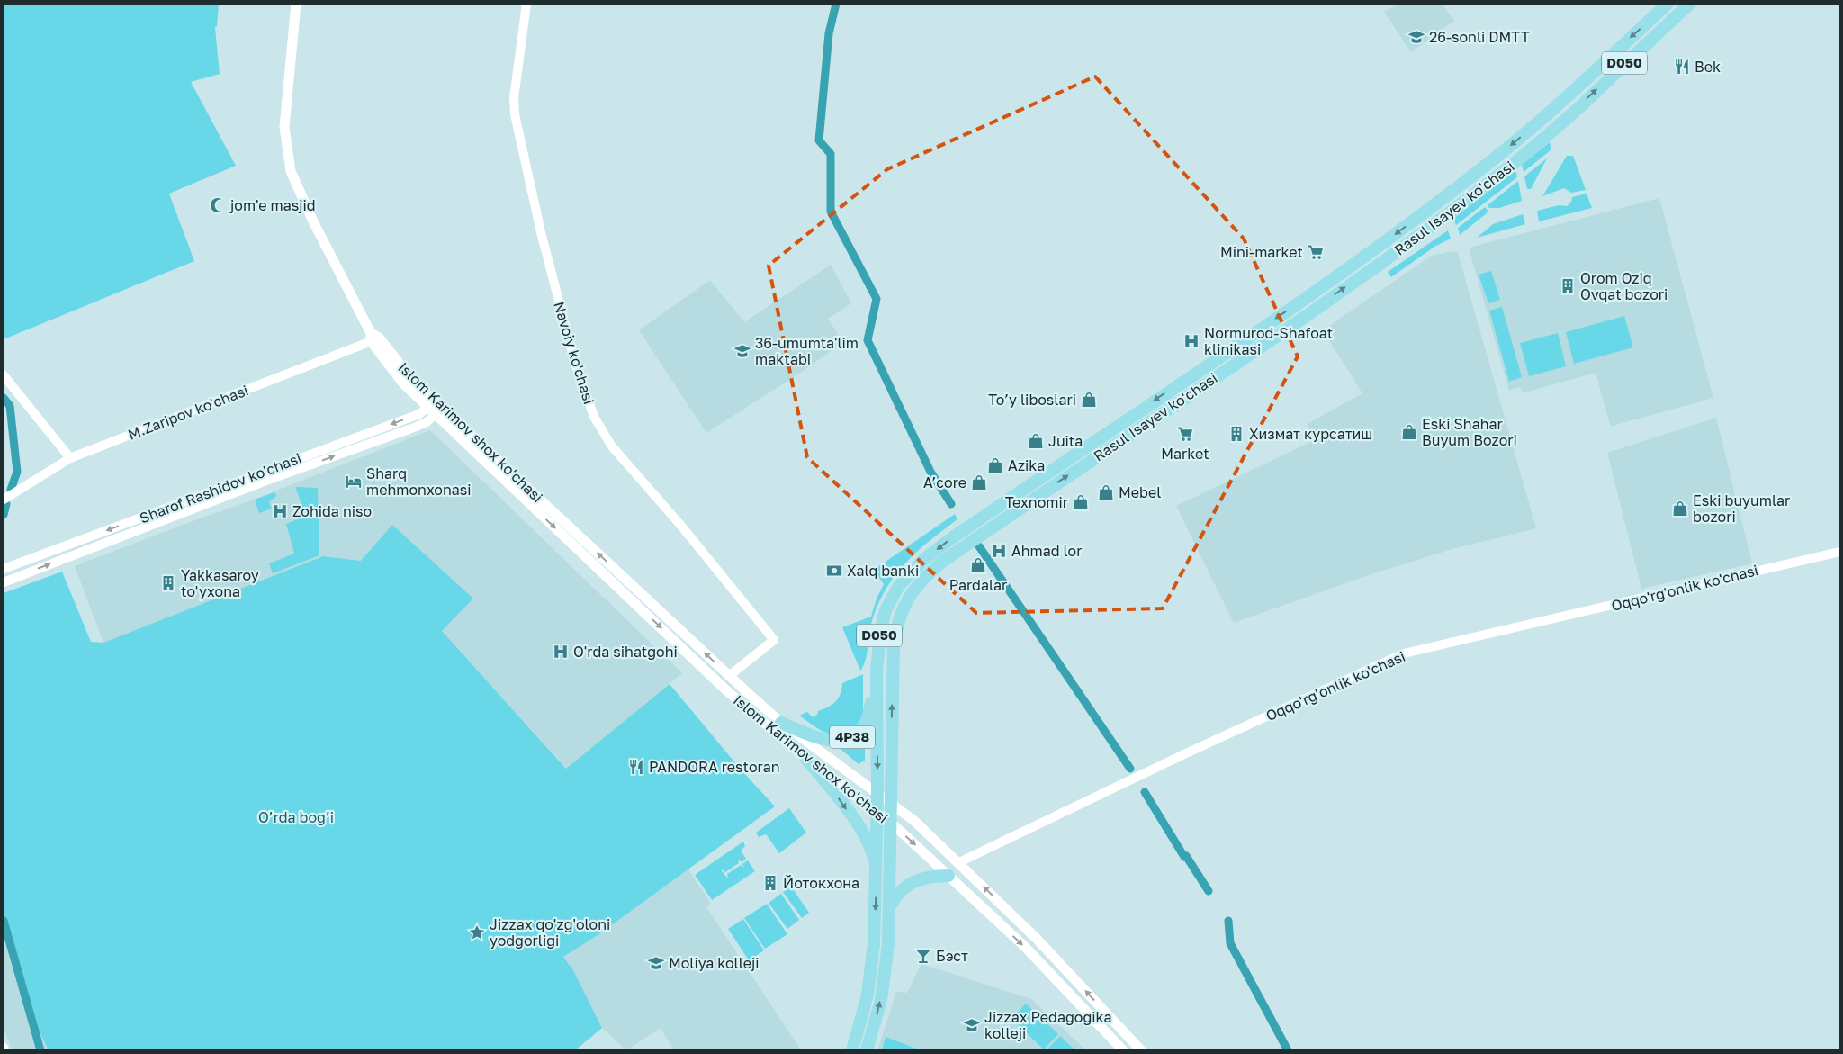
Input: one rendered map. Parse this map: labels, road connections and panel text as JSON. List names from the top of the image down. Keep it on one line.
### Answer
{"streets":{"main road":["D050","Rasul Isayev ko'chasi","Islom Karimov shox ko'chasi","4P38"],"street":["Navoiy ko'chasi","M.Zaripov ko'chasi","Sharof Rashidov ko'chasi","Oqqo'rg'onlik ko'chasi"]},"crossings":[["D050","Rasul Isayev ko'chasi"],["D050","Islom Karimov shox ko'chasi"],["Rasul Isayev ko'chasi","Islom Karimov shox ko'chasi"],["Rasul Isayev ko'chasi","4P38"],["Navoiy ko'chasi","Islom Karimov shox ko'chasi"],["M.Zaripov ko'chasi","Islom Karimov shox ko'chasi"],["Islom Karimov shox ko'chasi","Sharof Rashidov ko'chasi"],["Islom Karimov shox ko'chasi","Oqqo'rg'onlik ko'chasi"],["Islom Karimov shox ko'chasi","4P38"]],"parks":["O’rda bog’i"],"places":{"school or university":["26-sonli DMTT","36-umumta'lim maktabi","Moliya kolleji","Jizzax Pedagogika kolleji"],"restaurant":["Bek","PANDORA restoran"],"mosque":["jom'e masjid"],"supermarket":["Mini-market","Market"],"building":["Orom Oziq Ovqat bozori","Хизмат курсатиш","Yakkasaroy to'yxona","Йотокхона"],"hospital":["Normurod-Shafoat klinikasi","Zohida niso","Ahmad lor","O'rda sihatgohi"],"shop":["To’y liboslari","Eski Shahar Buyum Bozori","Juita","Azika","A’core","Mebel","Texnomir","Eski buyumlar bozori","Pardalar"],"hotel":["Sharq mehmonxonasi"],"bank":["Xalq banki"],"place":["Jizzax qo'zg'oloni yodgorligi"],"bar":["Бэст"]}}
